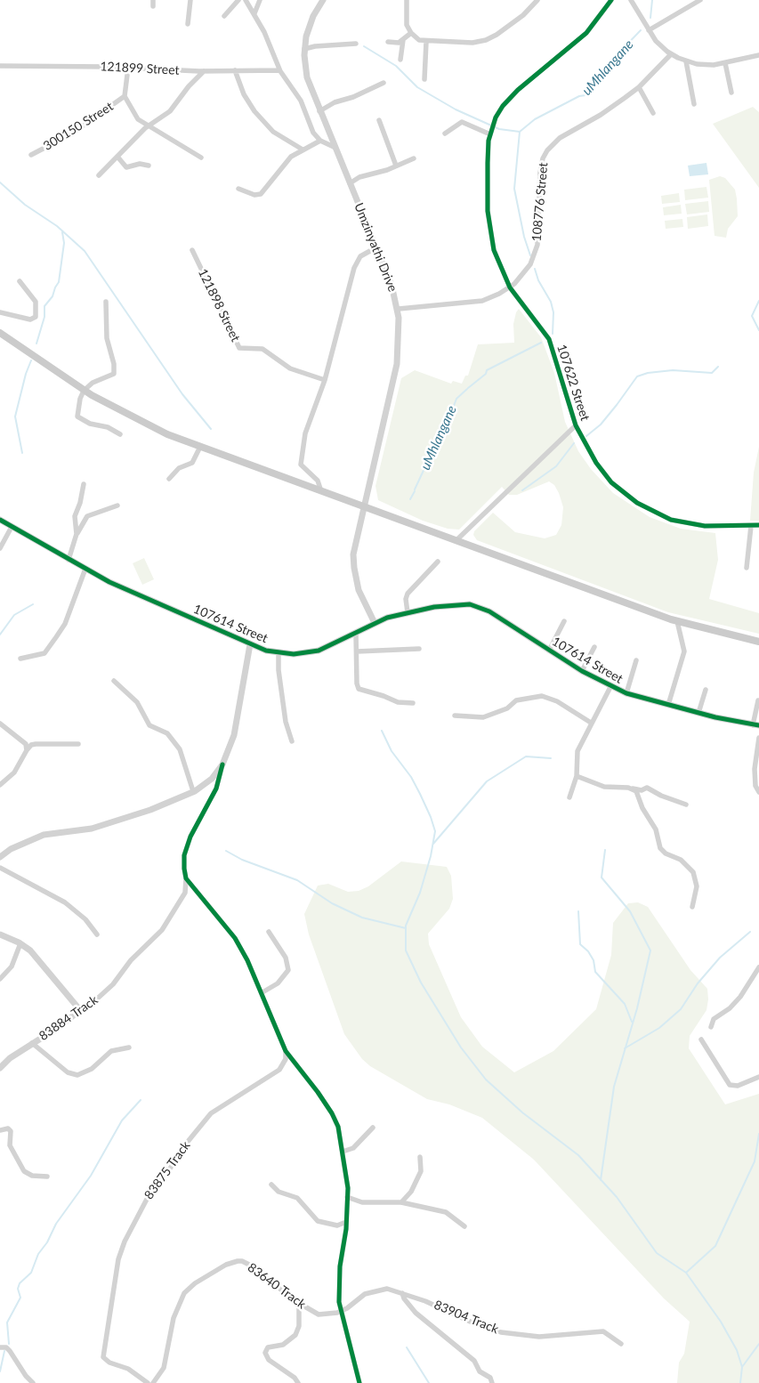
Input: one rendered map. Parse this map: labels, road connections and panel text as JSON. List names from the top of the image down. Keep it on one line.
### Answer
{"streets":{"street":["121899 Street","300150 Street","108776 Street","Umzinyathi Drive","121898 Street","107622 Street","107614 Street","83884 Track","83875 Track","83640 Track","83904 Track"]},"crossings":[["108776 Street","Umzinyathi Drive"],["108776 Street","107622 Street"],["Umzinyathi Drive","107614 Street"],["83640 Track","83904 Track"]],"water":["uMhlangane"]}
